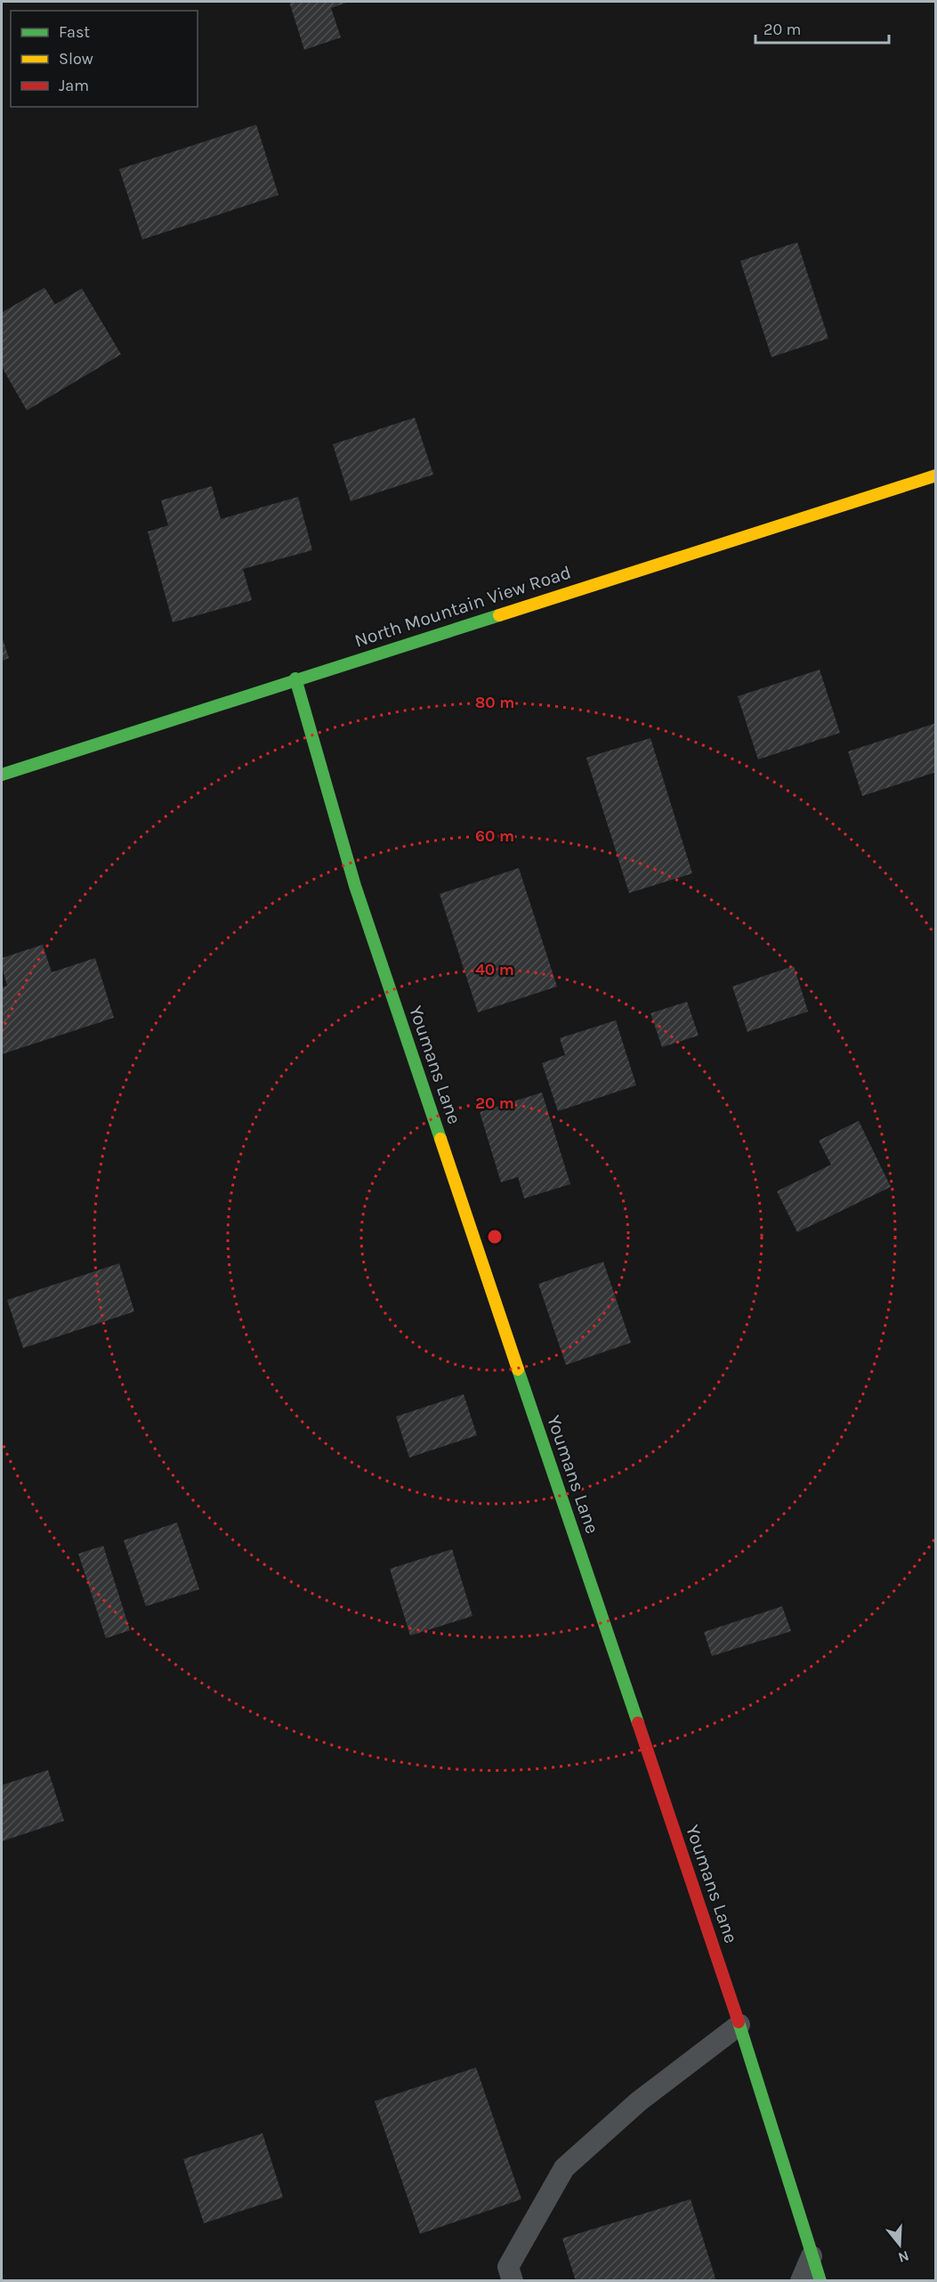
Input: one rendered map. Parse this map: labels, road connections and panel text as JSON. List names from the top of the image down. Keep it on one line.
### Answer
{"streets":{"street":["North Mountain View Road","Youmans Lane"]},"crossings":[["North Mountain View Road","Youmans Lane"]],"legend":["Fast","Slow","Jam"],"scale_bar":"20 m","north":"bottom","rings":["80 m","60 m","40 m","20 m"]}
